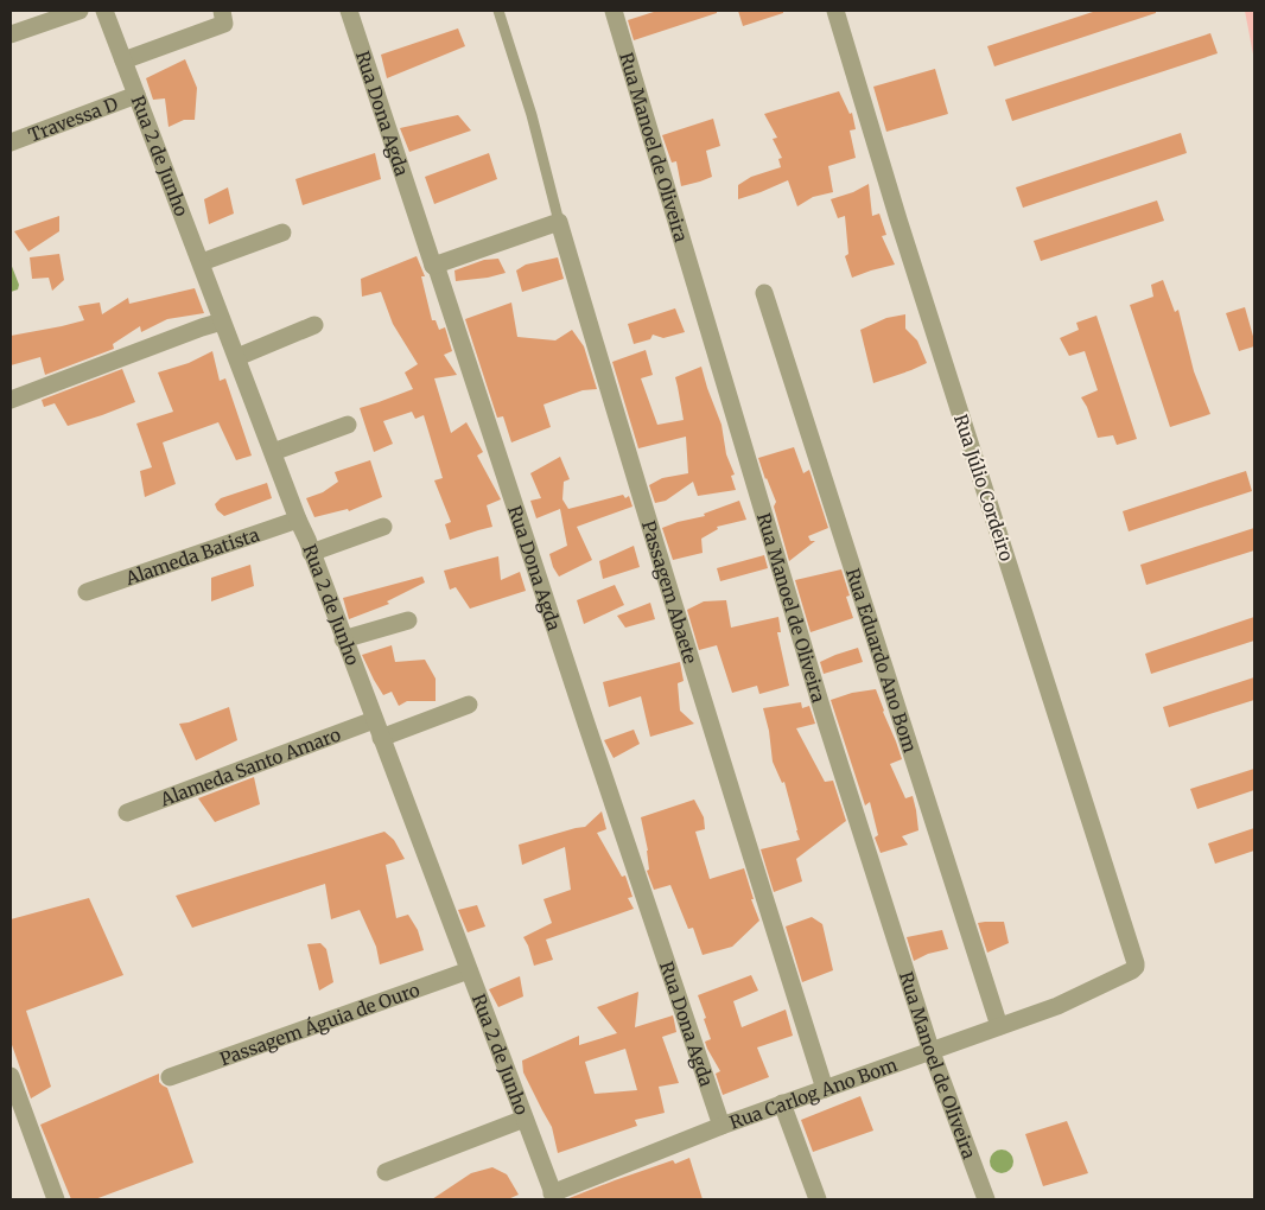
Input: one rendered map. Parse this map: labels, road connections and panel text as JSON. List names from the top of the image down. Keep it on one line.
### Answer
{"streets":{"street":["Rua Dona Agda","Travessa D","Rua Manoel de Oliveira","Rua 2 de Junho","Rua Júlio Cordeiro","Alameda Batista","Passagem Abaete","Rua Eduardo Ano Bom","Alameda Santo Amaro","Passagem Águia de Ouro","Rua Carlog Ano Bom"]},"crossings":[["Rua Dona Agda","Rua Carlog Ano Bom"],["Travessa D","Rua 2 de Junho"],["Rua Manoel de Oliveira","Rua Carlog Ano Bom"],["Rua 2 de Junho","Alameda Batista"],["Rua 2 de Junho","Alameda Santo Amaro"],["Rua 2 de Junho","Passagem Águia de Ouro"],["Rua 2 de Junho","Rua Carlog Ano Bom"],["Rua Júlio Cordeiro","Rua Carlog Ano Bom"],["Passagem Abaete","Rua Carlog Ano Bom"],["Rua Eduardo Ano Bom","Rua Carlog Ano Bom"]]}
